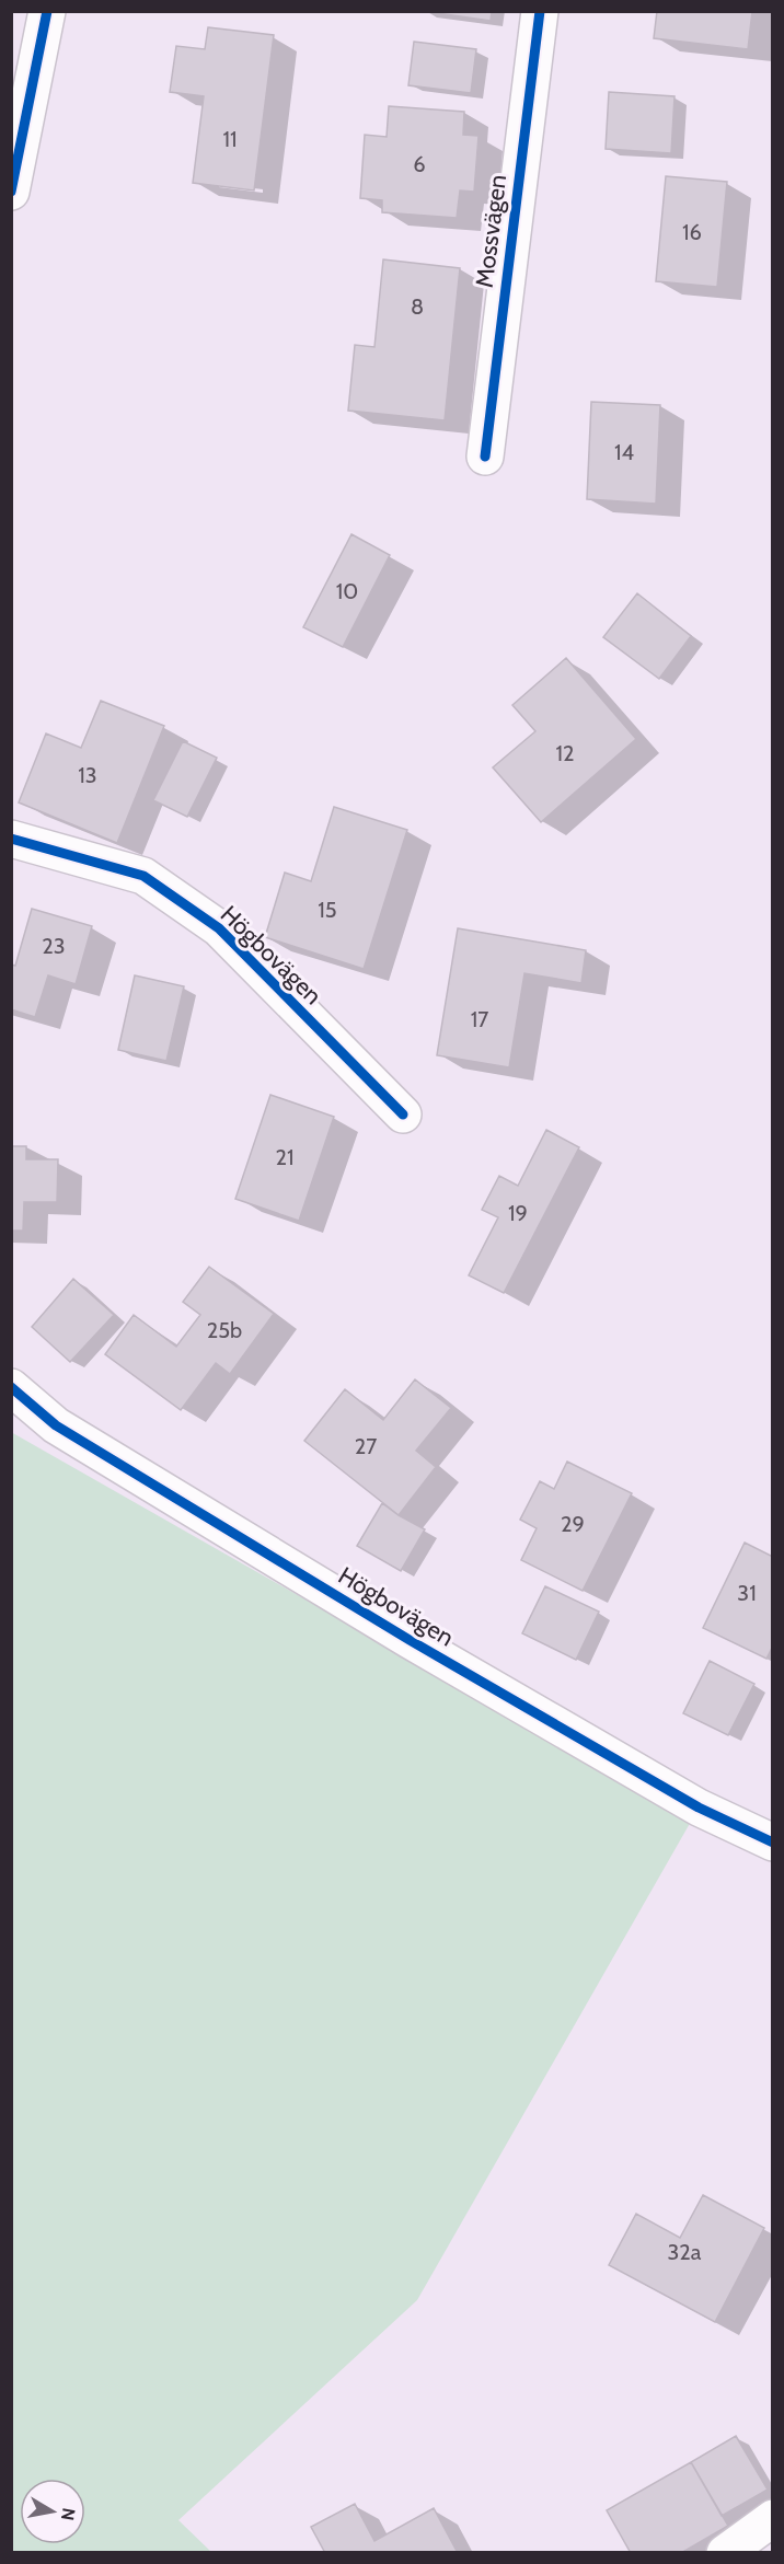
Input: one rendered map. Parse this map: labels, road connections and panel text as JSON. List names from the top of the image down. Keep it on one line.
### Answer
{"streets":{"street":["Mossvägen","Högbovägen"]},"house_numbers":["11","6","16","8","14","10","12","13","15","23","17","21","19","25b","27","29","31","32a"],"north":"right"}
